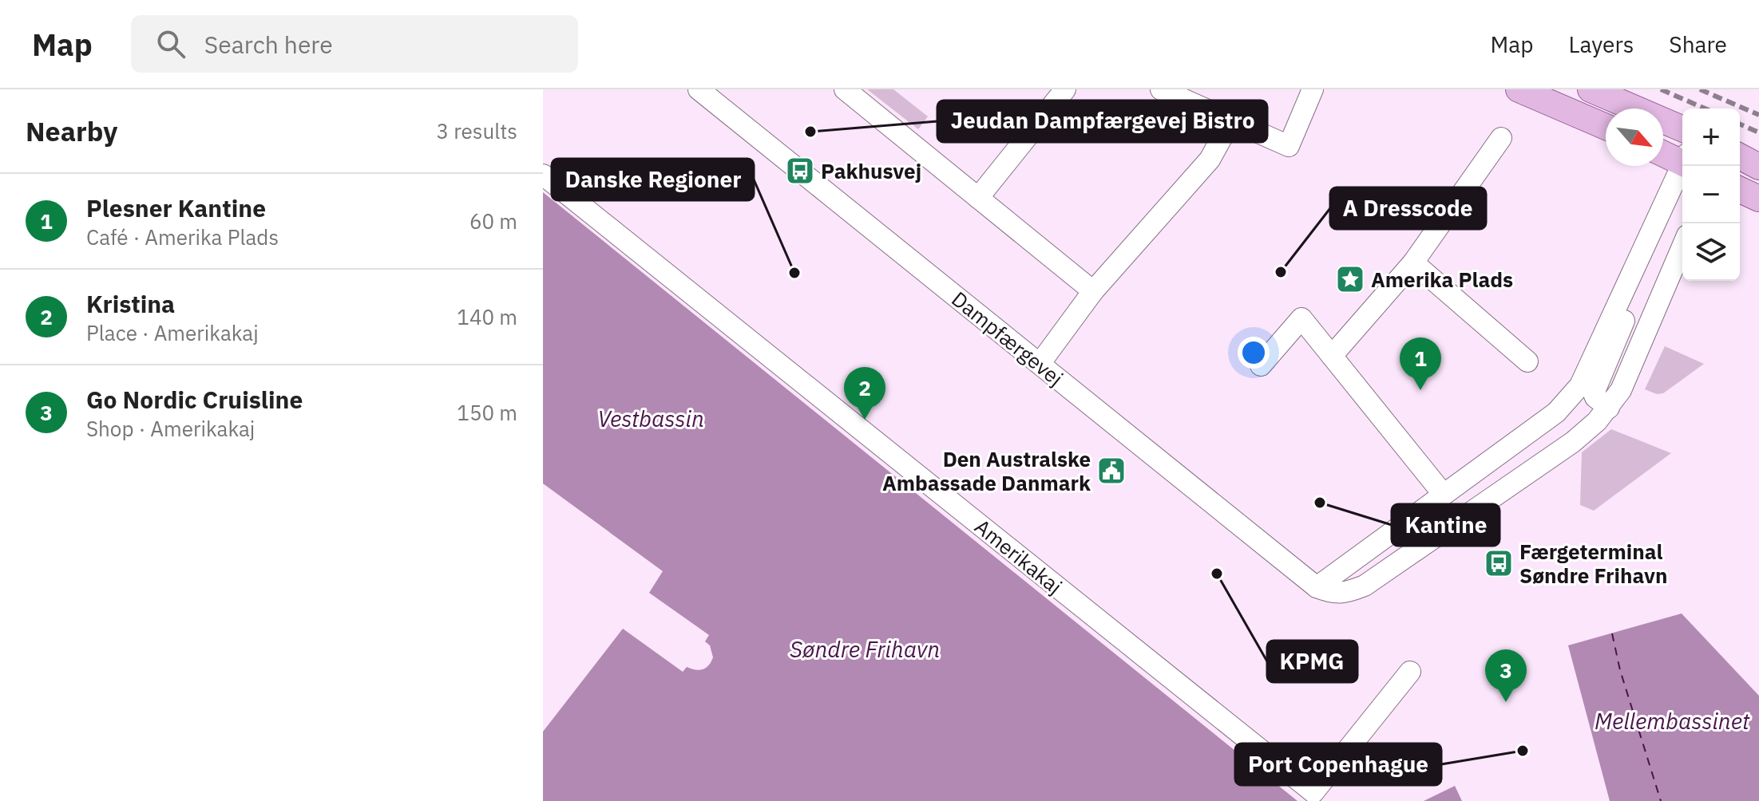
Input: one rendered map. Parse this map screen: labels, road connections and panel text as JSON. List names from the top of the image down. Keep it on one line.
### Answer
{"streets":{"street":["Dampfærgevej","Amerikakaj"]},"water":["Vestbassin","Søndre Frihavn","Mellembassinet"],"places":{"other":["Jeudan Dampfærgevej Bistro","A Dresscode","Danske Regioner","Kantine","KPMG","Port Copenhague"],"bus stop":["Pakhusvej","Færgeterminal Søndre Frihavn"],"place":["Amerika Plads"],"public building":["Den Australske Ambassade Danmark"]},"north":"bottom right","page":{"header":"Map","search":"Search here","nav":["Map","Layers","Share"],"heading":["Nearby","3 results"],"map_buttons":["+","−"],"list":[{"mark":"1","name":"Plesner Kantine","note":"Café · Amerika Plads","value":"60 m"},{"mark":"2","name":"Kristina","note":"Place · Amerikakaj","value":"140 m"},{"mark":"3","name":"Go Nordic Cruisline","note":"Shop · Amerikakaj","value":"150 m"}],"pins":["1","2","3"]}}
